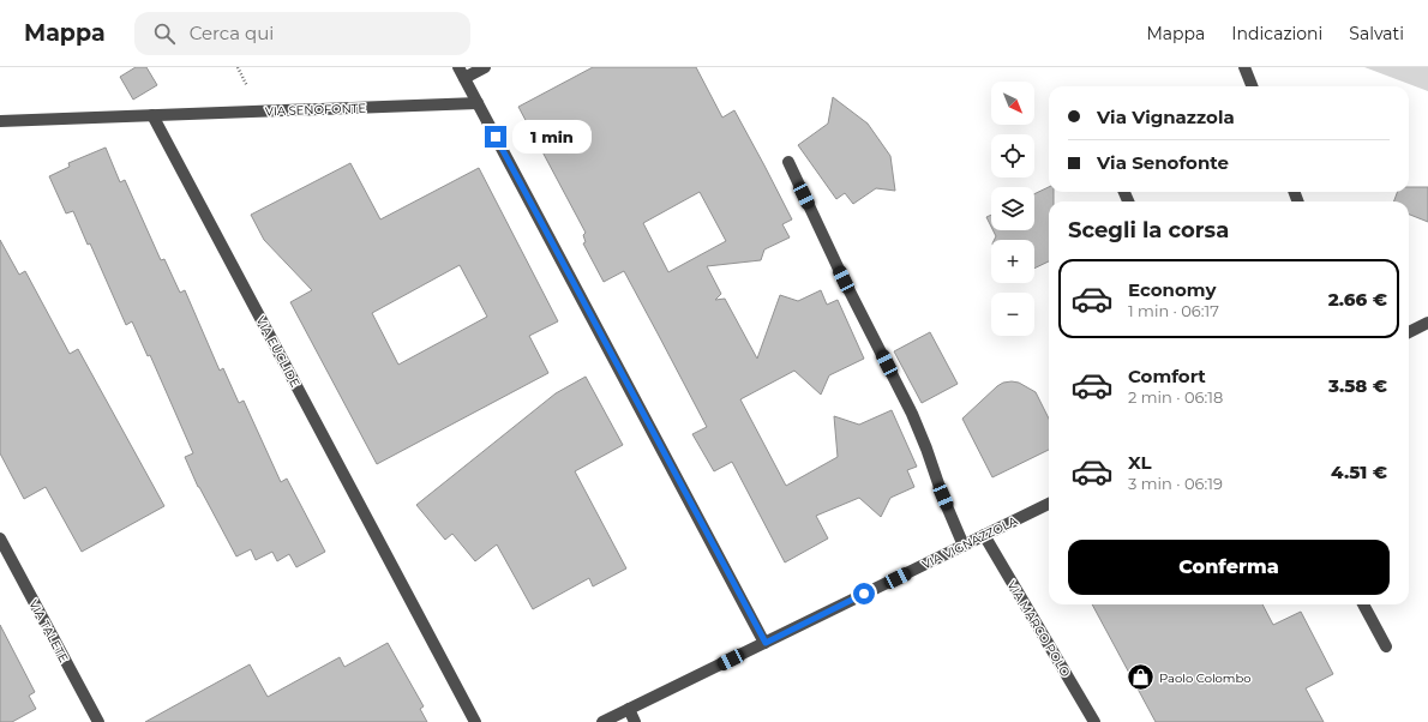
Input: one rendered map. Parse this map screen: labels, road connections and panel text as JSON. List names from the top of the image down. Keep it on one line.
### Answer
{"streets":{"street":["VIA SENOFONTE","VIA EUCLIDE","VIA VIGNAZZOLA","VIA MARCO POLO","VIA TALETE"]},"crossings":[["VIA SENOFONTE","VIA EUCLIDE"],["VIA VIGNAZZOLA","VIA MARCO POLO"]],"places":{"shop":["Paolo Colombo"]},"north":"bottom right","page":{"header":"Mappa","search":"Cerca qui","nav":["Mappa","Indicazioni","Salvati"],"map_buttons":["+","−"],"banner":["Via Vignazzola","Via Senofonte"],"bubble":"1 min","heading":"Scegli la corsa","list":[{"name":"Economy","note":"1 min · 06:17","value":"2.66 €"},{"name":"Comfort","note":"2 min · 06:18","value":"3.58 €"},{"name":"XL","note":"3 min · 06:19","value":"4.51 €"}],"buttons":"Conferma"}}
